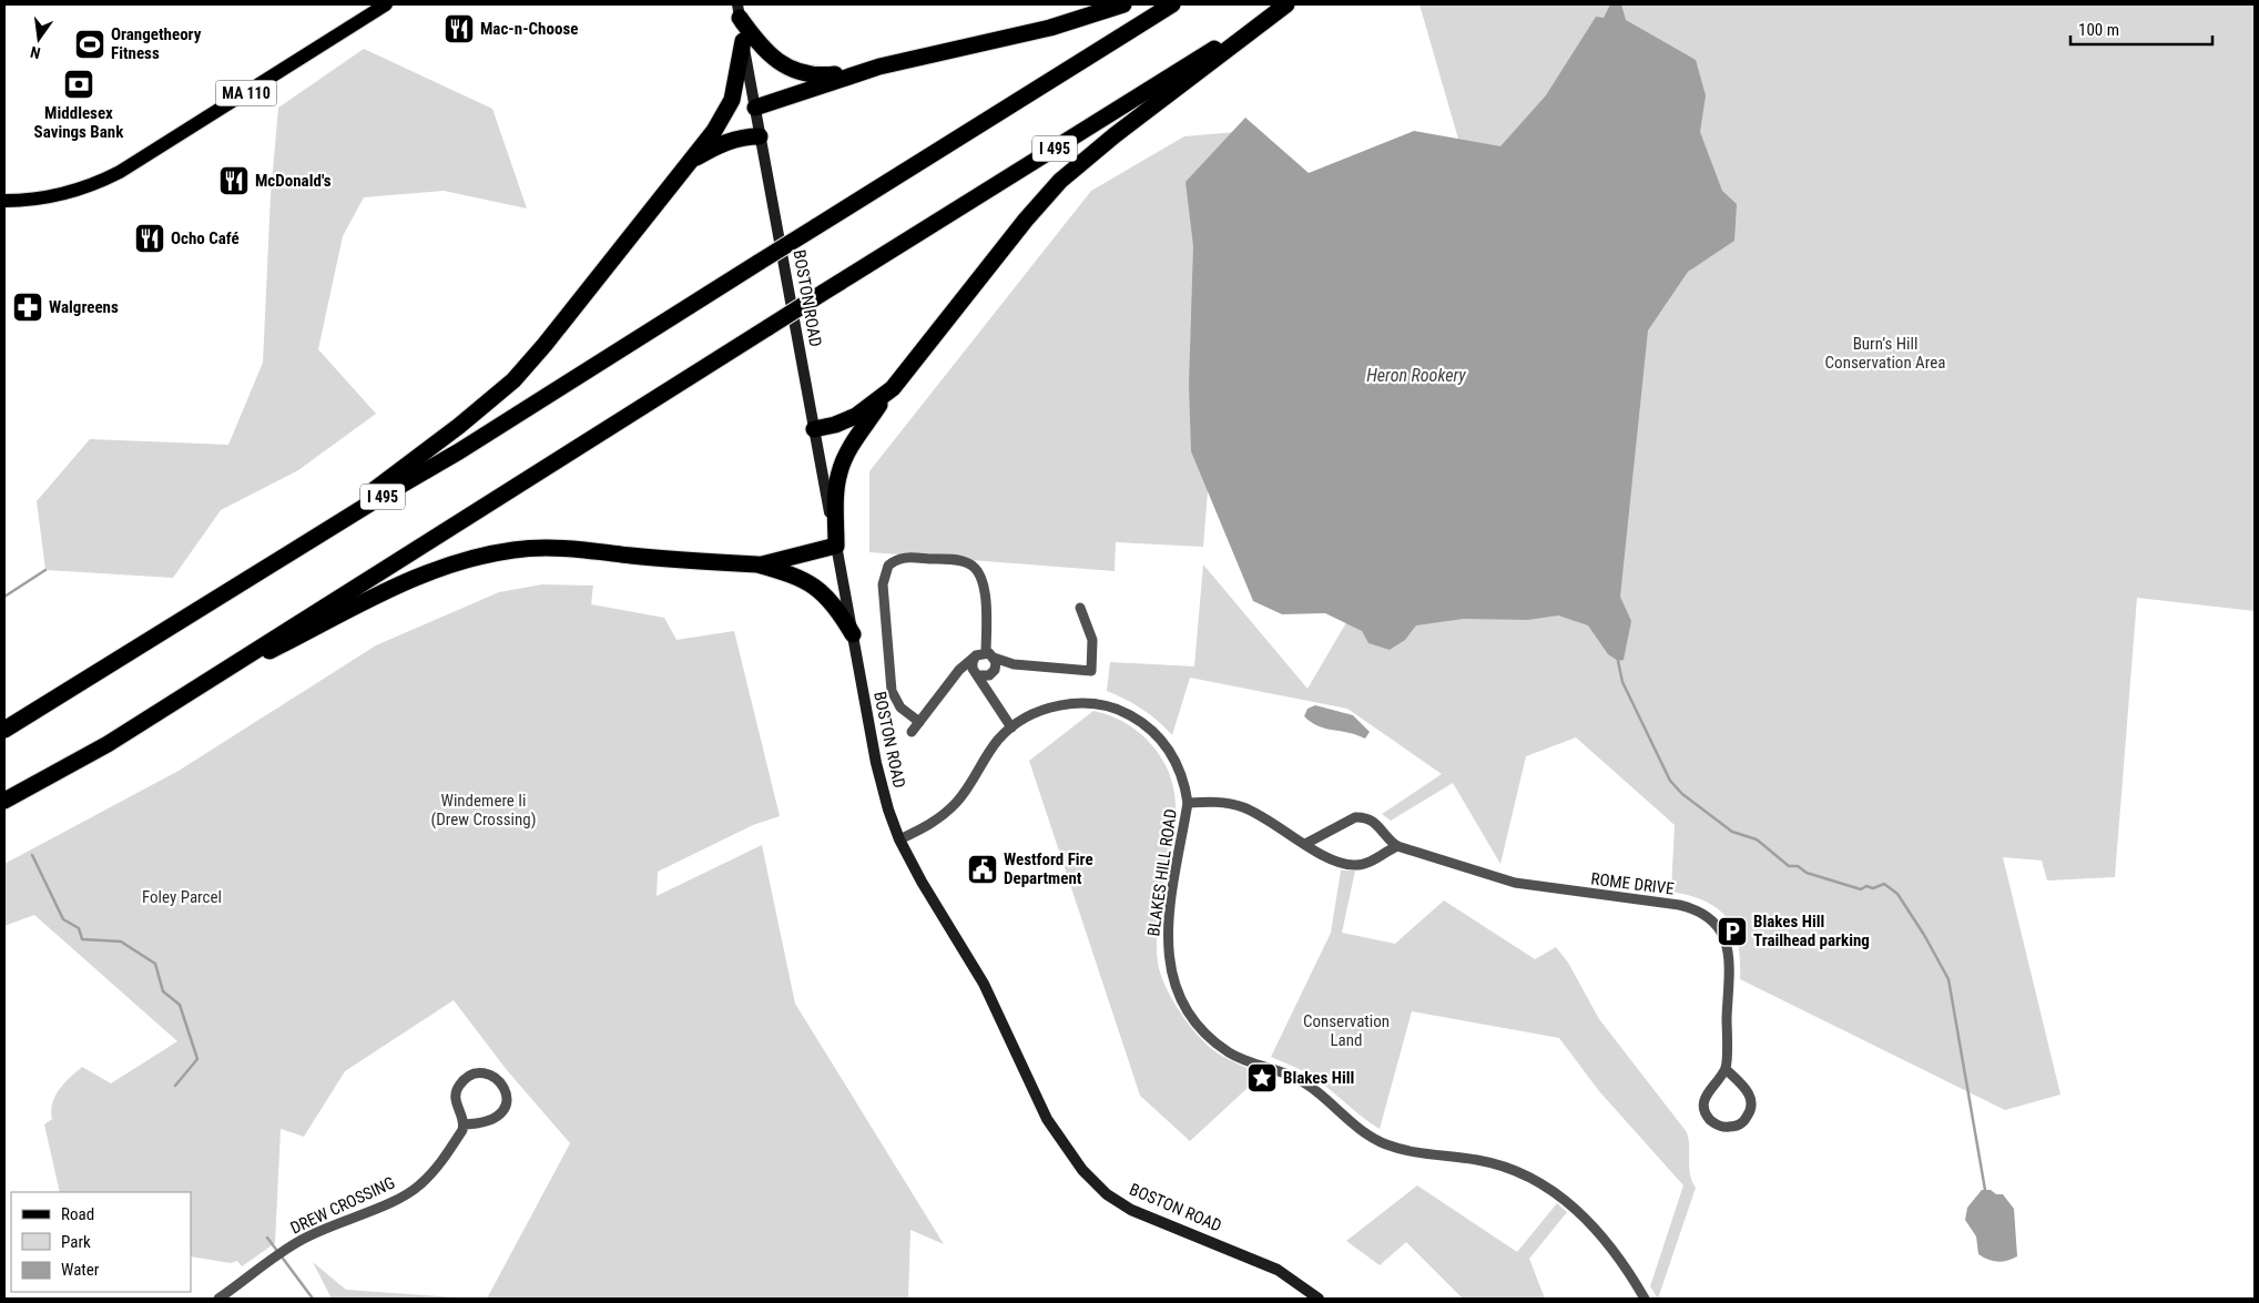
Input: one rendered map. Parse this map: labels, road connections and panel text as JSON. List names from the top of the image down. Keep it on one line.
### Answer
{"streets":{"highway":["I 495"],"main road":["MA 110","BOSTON ROAD"],"street":["BLAKES HILL ROAD","ROME DRIVE","DREW CROSSING"]},"crossings":[["BOSTON ROAD","BLAKES HILL ROAD"]],"water":["Heron Rookery"],"parks":["Burn’s Hill Conservation Area","Windemere Ii (Drew Crossing)","Foley Parcel","Conservation Land"],"places":{"restaurant":["Mac-n-Choose","McDonald's","Ocho Café"],"sports":["Orangetheory Fitness"],"bank":["Middlesex Savings Bank"],"pharmacy":["Walgreens"],"public building":["Westford Fire Department"],"parking":["Blakes Hill Trailhead parking"],"place":["Blakes Hill"]},"legend":["Road","Park","Water"],"scale_bar":"100 m","north":"bottom"}
